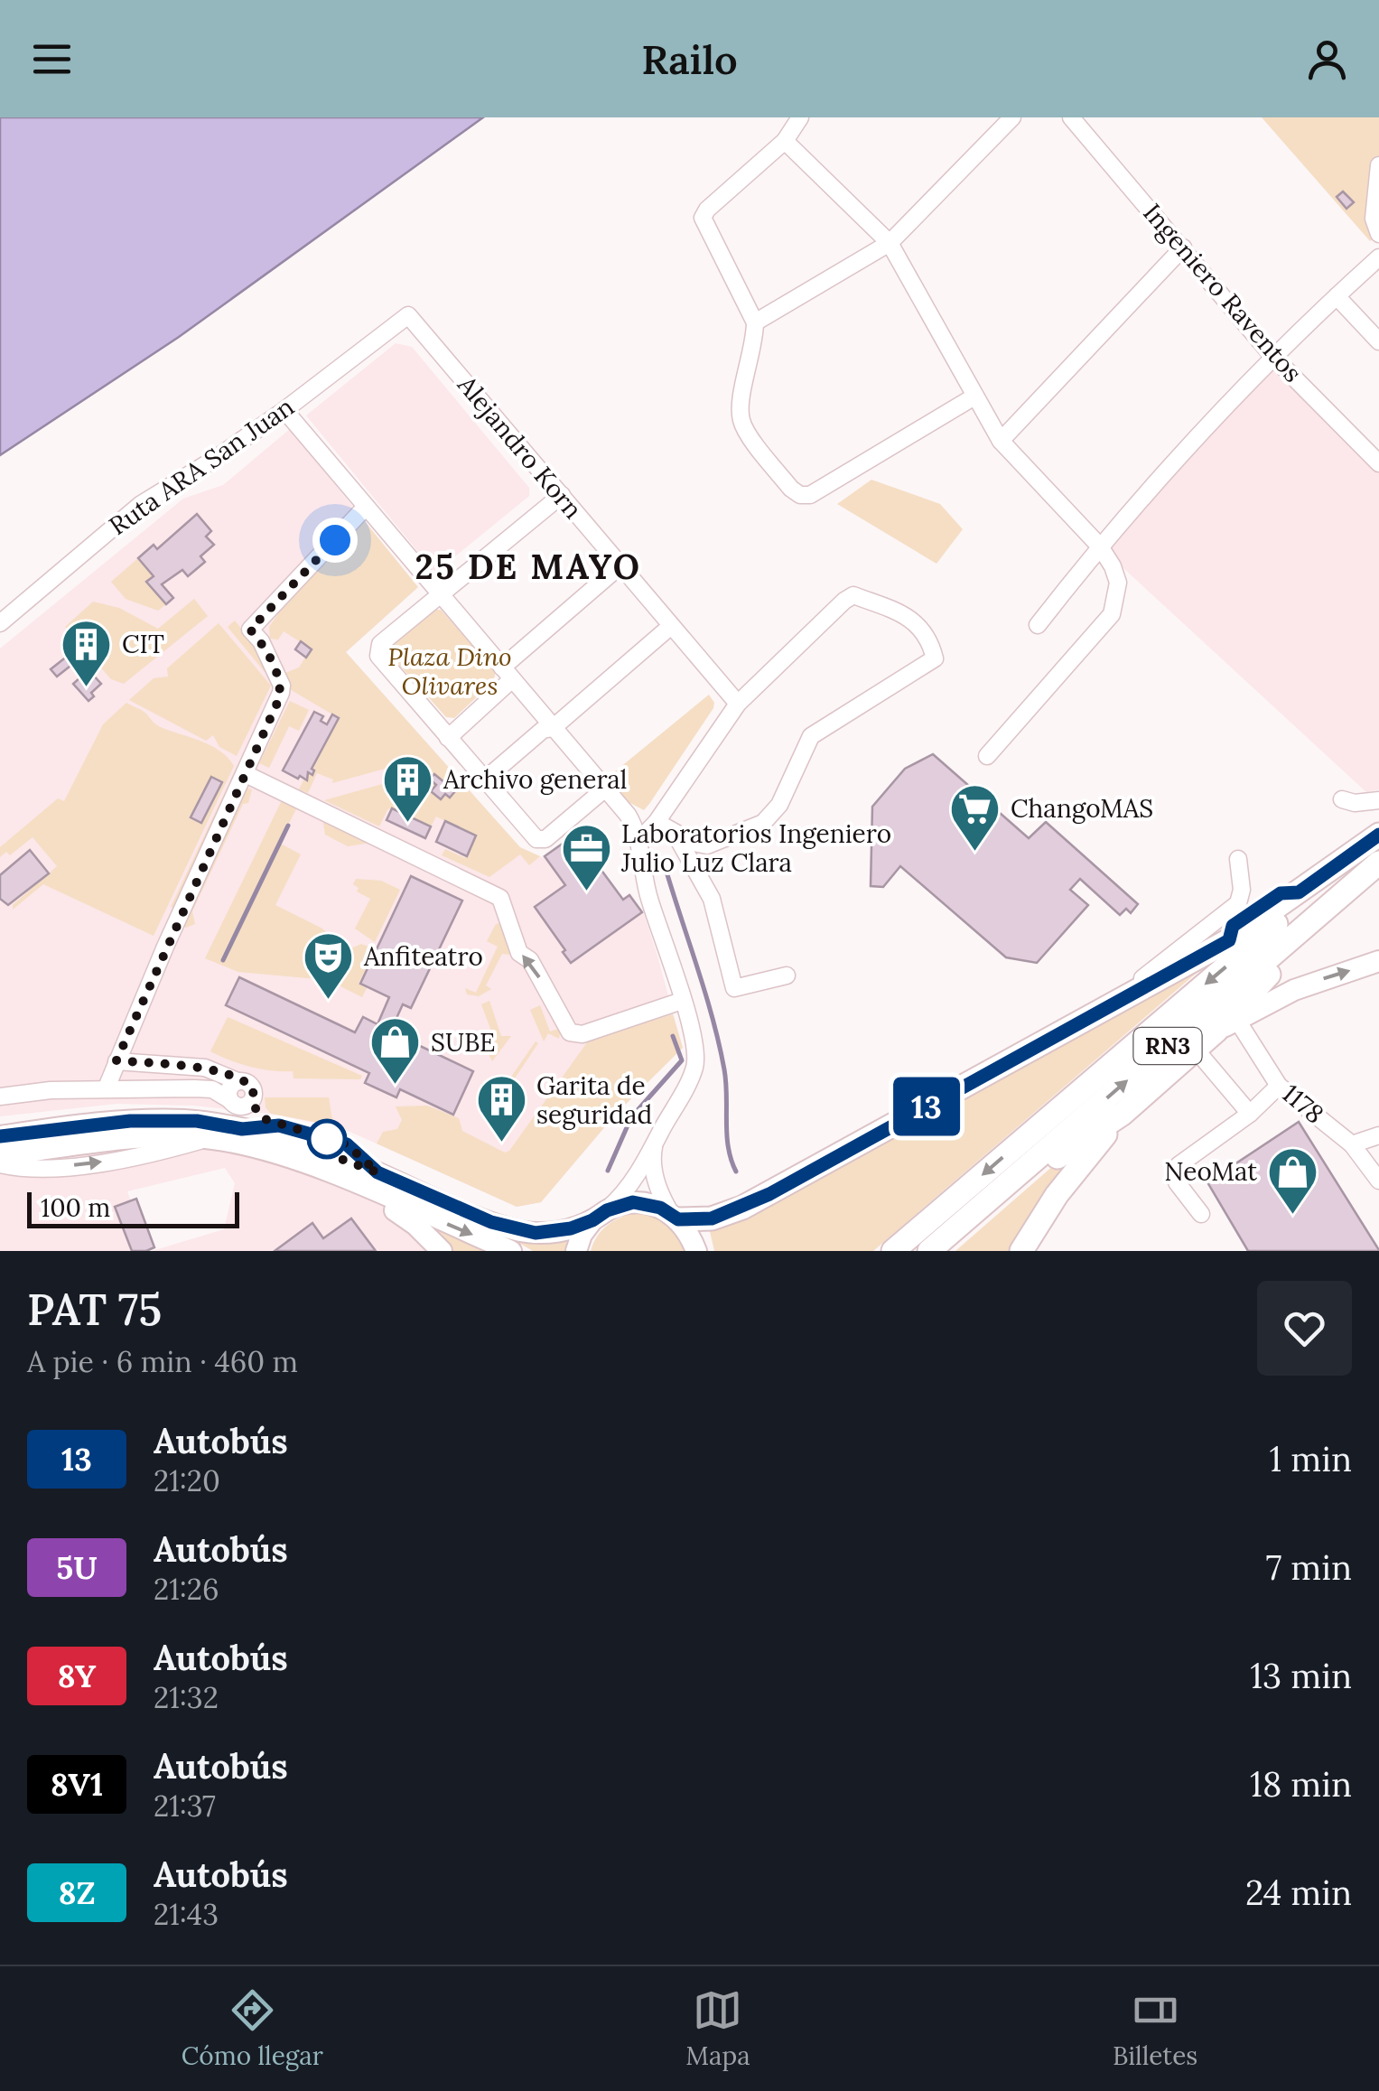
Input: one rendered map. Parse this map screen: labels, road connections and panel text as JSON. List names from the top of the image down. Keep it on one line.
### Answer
{"streets":{"highway":["RN3"],"street":["Ingeniero Raventos","Alejandro Korn","Ruta ARA San Juan","1178"]},"crossings":[["Alejandro Korn","Ruta ARA San Juan"]],"districts":["25 DE MAYO"],"parks":["Plaza Dino Olivares"],"places":{"building":["CIT","Archivo general","Garita de seguridad"],"supermarket":["ChangoMAS"],"office":["Laboratorios Ingeniero Julio Luz Clara"],"theatre":["Anfiteatro"],"shop":["SUBE","NeoMat"]},"lines":["bus line 13"],"scale_bar":"100 m","page":{"header":"Railo","on_map":"13","scale":"100 m","heading":["PAT 75","A pie · 6 min · 460 m"],"list":[{"mark":"13","name":"Autobús","note":"21:20","value":"1 min"},{"mark":"5U","name":"Autobús","note":"21:26","value":"7 min"},{"mark":"8Y","name":"Autobús","note":"21:32","value":"13 min"},{"mark":"8V1","name":"Autobús","note":"21:37","value":"18 min"},{"mark":"8Z","name":"Autobús","note":"21:43","value":"24 min"}],"tabs":["Cómo llegar","Mapa","Billetes"]}}
